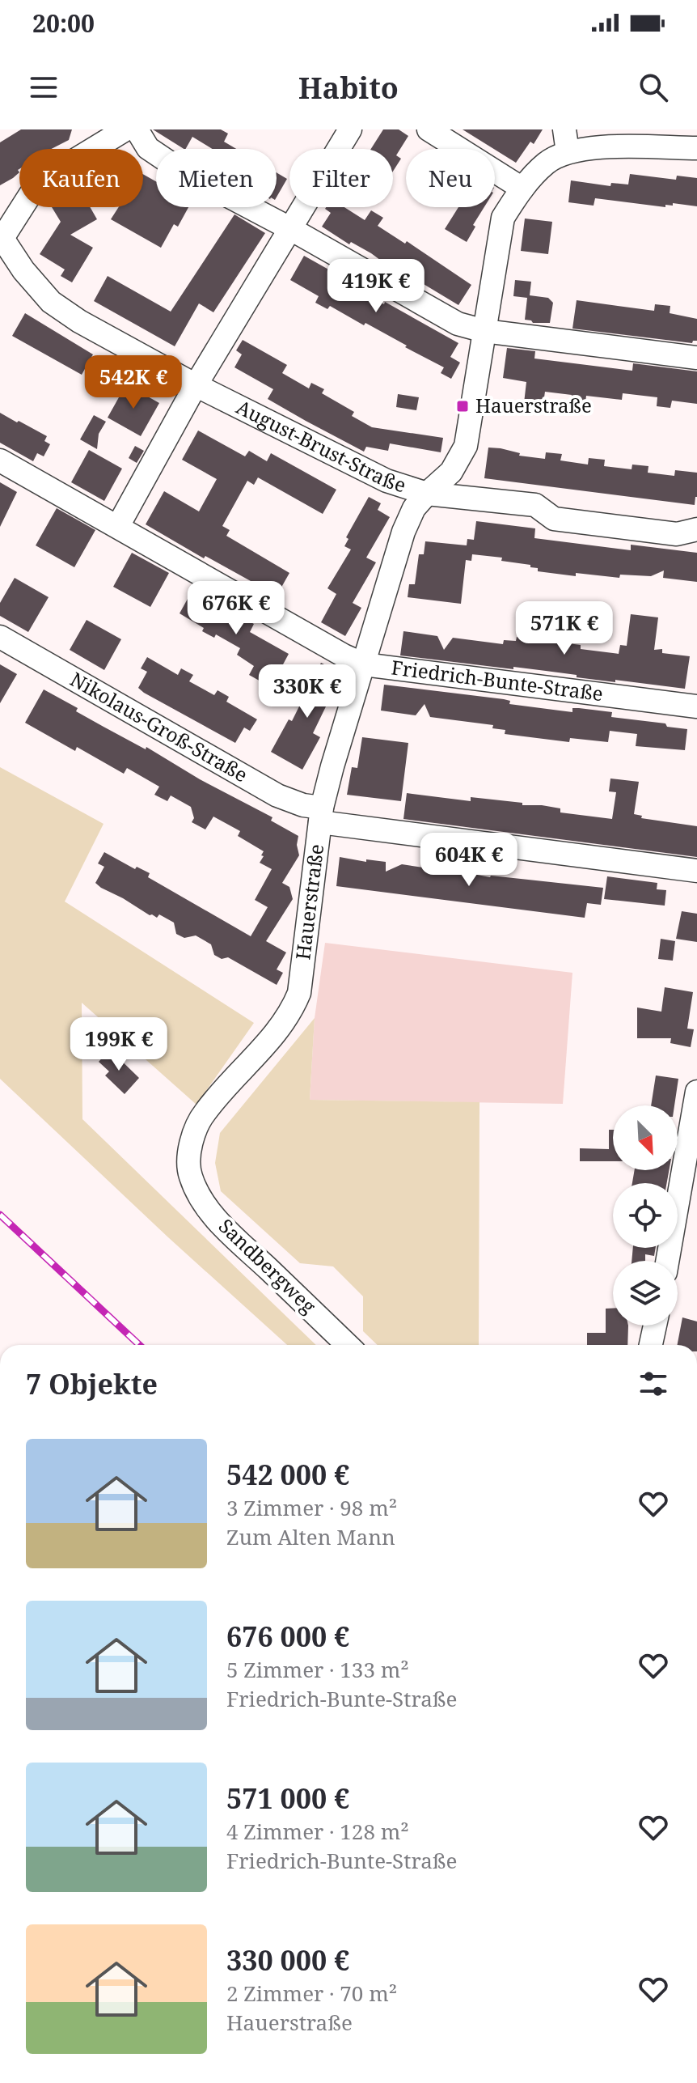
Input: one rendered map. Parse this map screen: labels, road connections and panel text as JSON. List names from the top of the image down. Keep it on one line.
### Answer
{"streets":{"street":["August-Brust-Straße","Friedrich-Bunte-Straße","Nikolaus-Groß-Straße","Hauerstraße","Sandbergweg"]},"crossings":[["August-Brust-Straße","Hauerstraße"],["Friedrich-Bunte-Straße","Hauerstraße"],["Nikolaus-Groß-Straße","Hauerstraße"],["Hauerstraße","Sandbergweg"]],"places":{"transit":["Hauerstraße"]},"north":"bottom right","page":{"status":"20:00","header":"Habito","chip":["Kaufen","Mieten","Filter","Neu"],"price":["419K €","542K €","676K €","571K €","330K €","604K €","199K €"],"heading":"7 Objekte","list":[{"name":"542 000 €","note":"3 Zimmer · 98 m² · Zum Alten Mann"},{"name":"676 000 €","note":"5 Zimmer · 133 m² · Friedrich-Bunte-Straße"},{"name":"571 000 €","note":"4 Zimmer · 128 m² · Friedrich-Bunte-Straße"},{"name":"330 000 €","note":"2 Zimmer · 70 m² · Hauerstraße"}]}}
